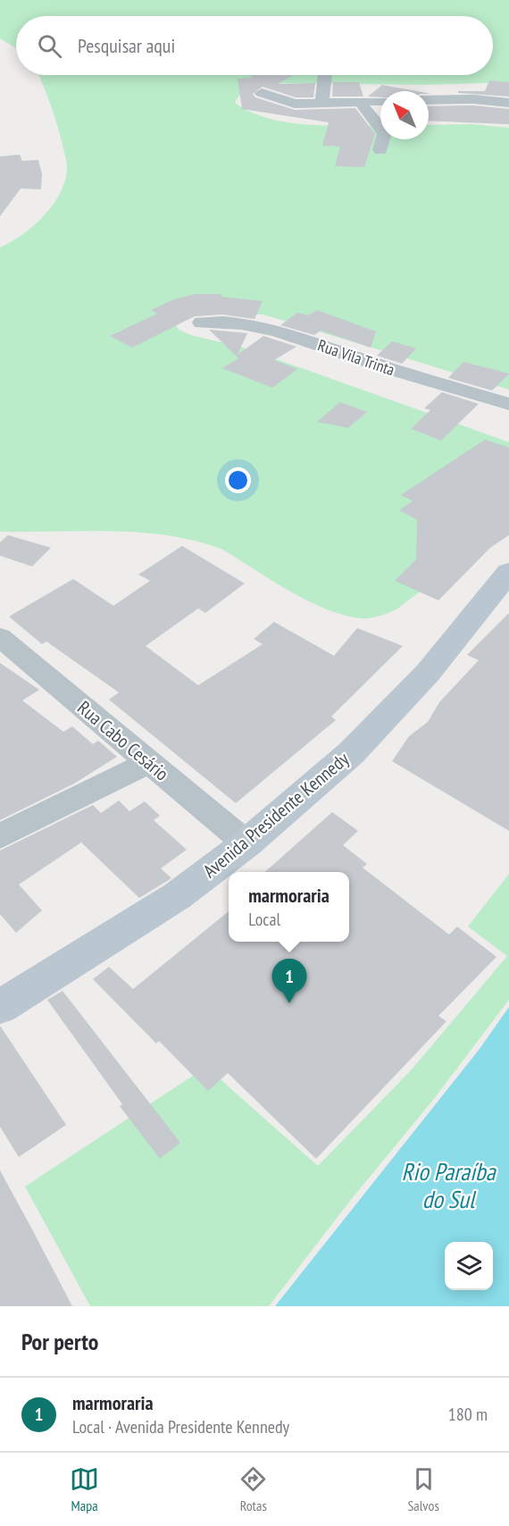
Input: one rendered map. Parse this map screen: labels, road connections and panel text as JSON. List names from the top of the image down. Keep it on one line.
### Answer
{"streets":{"main road":["Avenida Presidente Kennedy"],"street":["Rua Vila Trinta","Rua Cabo Cesário"]},"crossings":[["Rua Cabo Cesário","Avenida Presidente Kennedy"]],"water":["Rio Paraíba do Sul"],"north":"top left","page":{"search":"Pesquisar aqui","popup":["marmoraria","Local"],"pins":"1","heading":"Por perto","list":[{"mark":"1","name":"marmoraria","note":"Local · Avenida Presidente Kennedy","value":"180 m"}],"nav":["Mapa","Rotas","Salvos"]}}
